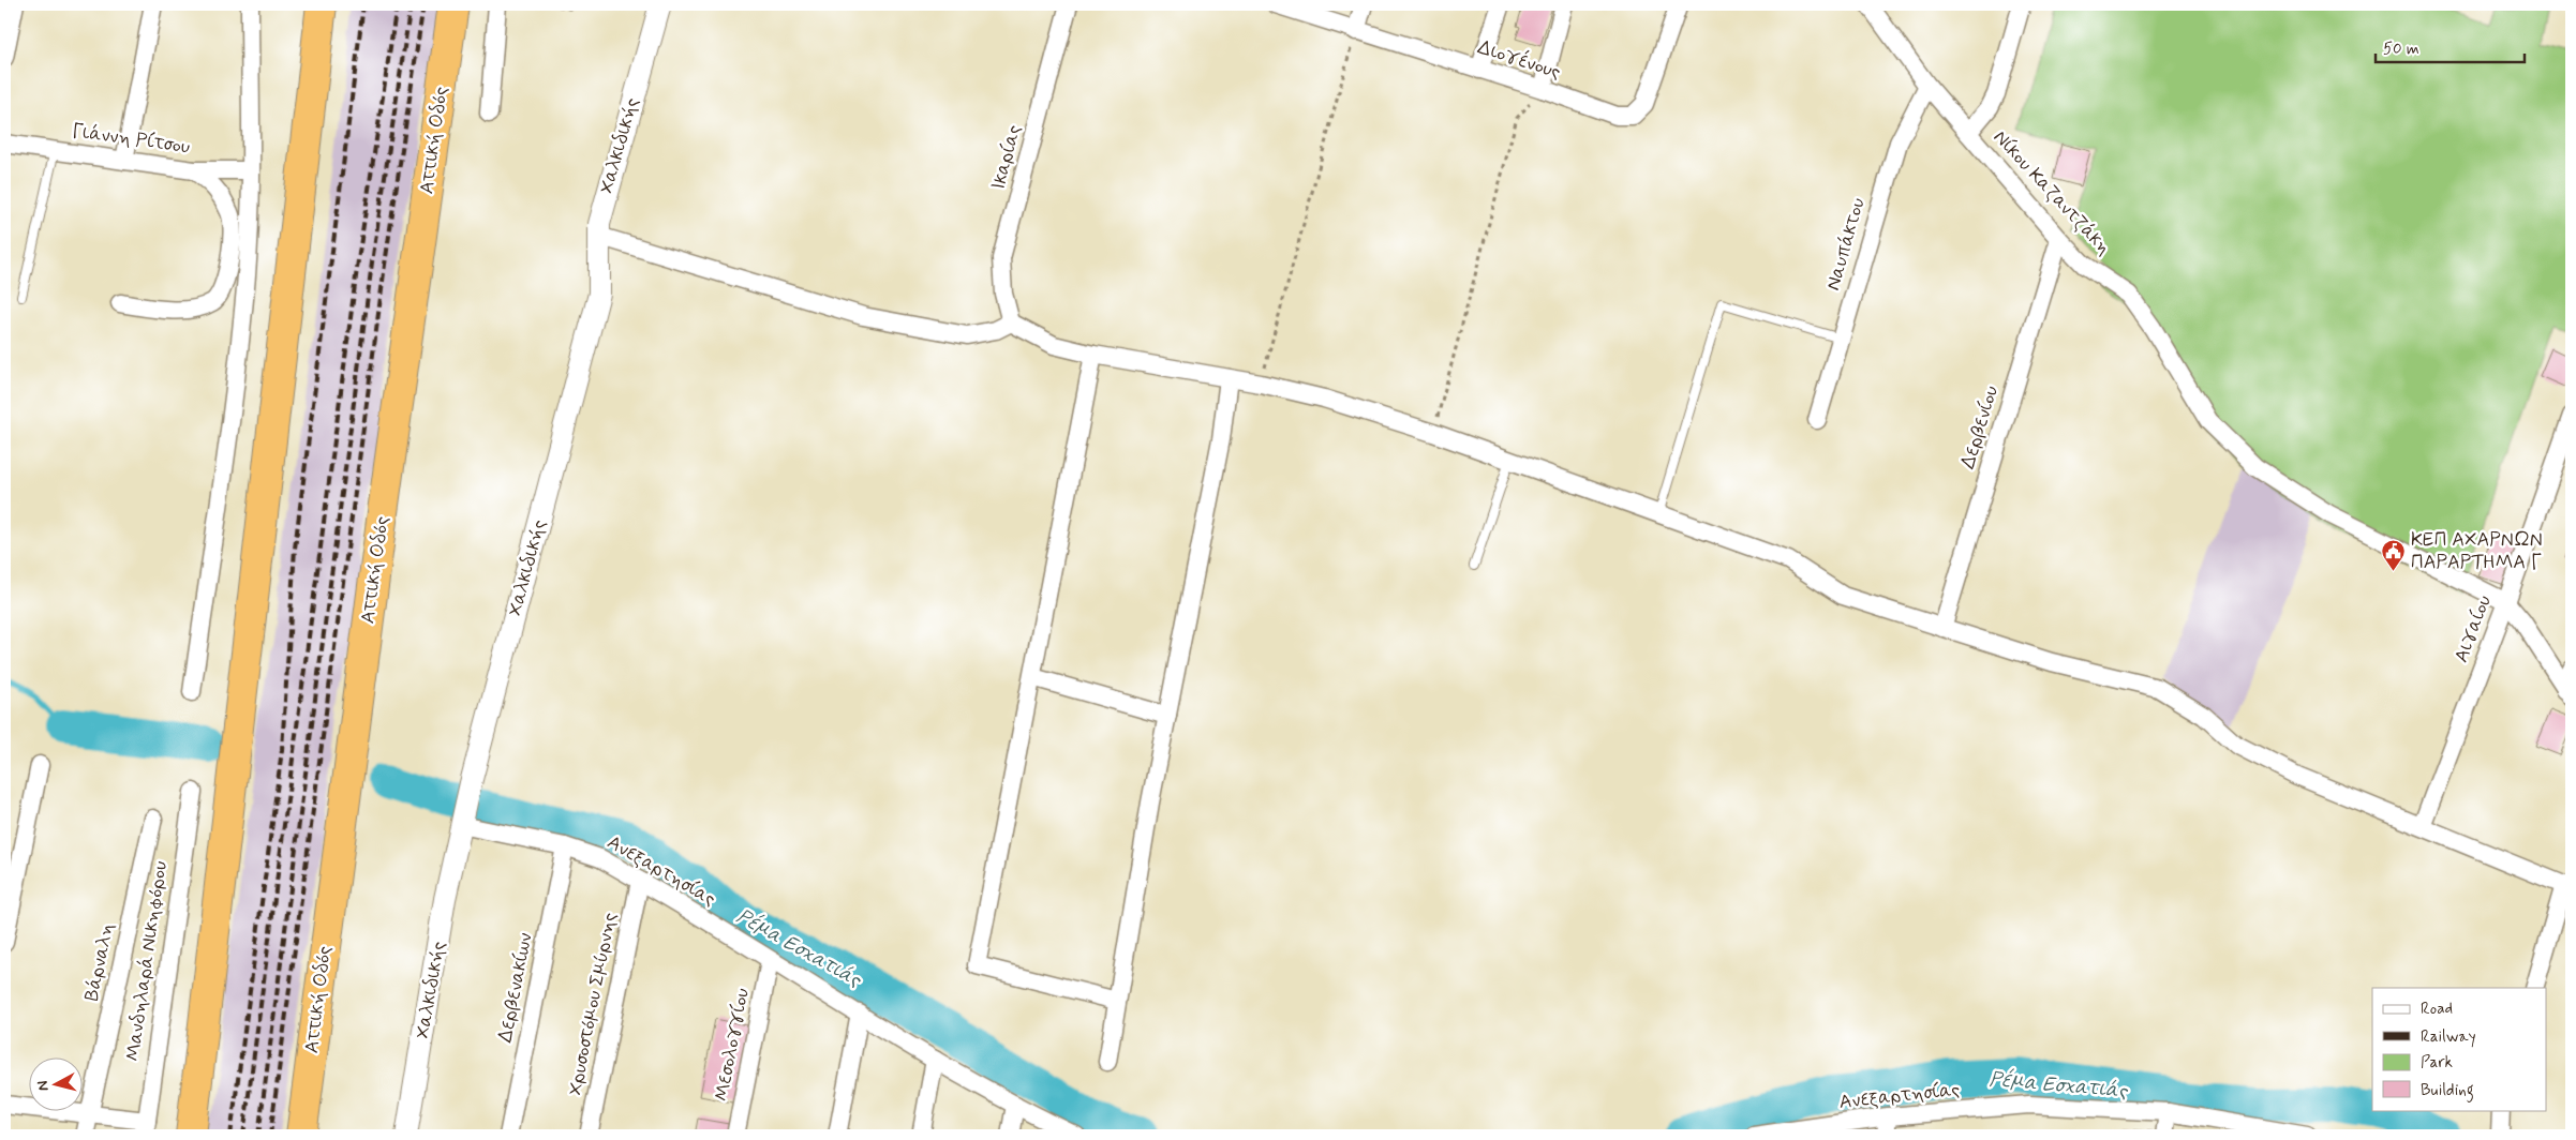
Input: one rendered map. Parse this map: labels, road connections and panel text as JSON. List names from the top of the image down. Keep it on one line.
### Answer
{"streets":{"highway":["Αττική Οδός"],"street":["Διογένους","Γιάννη Ρίτσου","Χαλκιδικής","Ικαρίας","Νίκου Καζαντζάκη","Ναυπάκτου","Δερβενίου","Αιγαίου","Ανεξαρτησίας","Μανδηλαρά Νικηφόρου","Βάρναλη","Δερβενακίων","Χρυσοστόμου Σμύρνης","Μεσολογγίου"]},"crossings":[["Χαλκιδικής","Ανεξαρτησίας"],["Νίκου Καζαντζάκη","Ναυπάκτου"],["Νίκου Καζαντζάκη","Δερβενίου"],["Νίκου Καζαντζάκη","Αιγαίου"],["Ανεξαρτησίας","Δερβενακίων"],["Ανεξαρτησίας","Χρυσοστόμου Σμύρνης"],["Ανεξαρτησίας","Μεσολογγίου"]],"water":["Ρέμα Εσχατιάς"],"places":{"public building":["ΚΕΠ ΑΧΑΡΝΩΝ ΠΑΡΑΡΤΗΜΑ Γ"]},"legend":["Road","Railway","Park","Building"],"scale_bar":"50 m","north":"left"}
